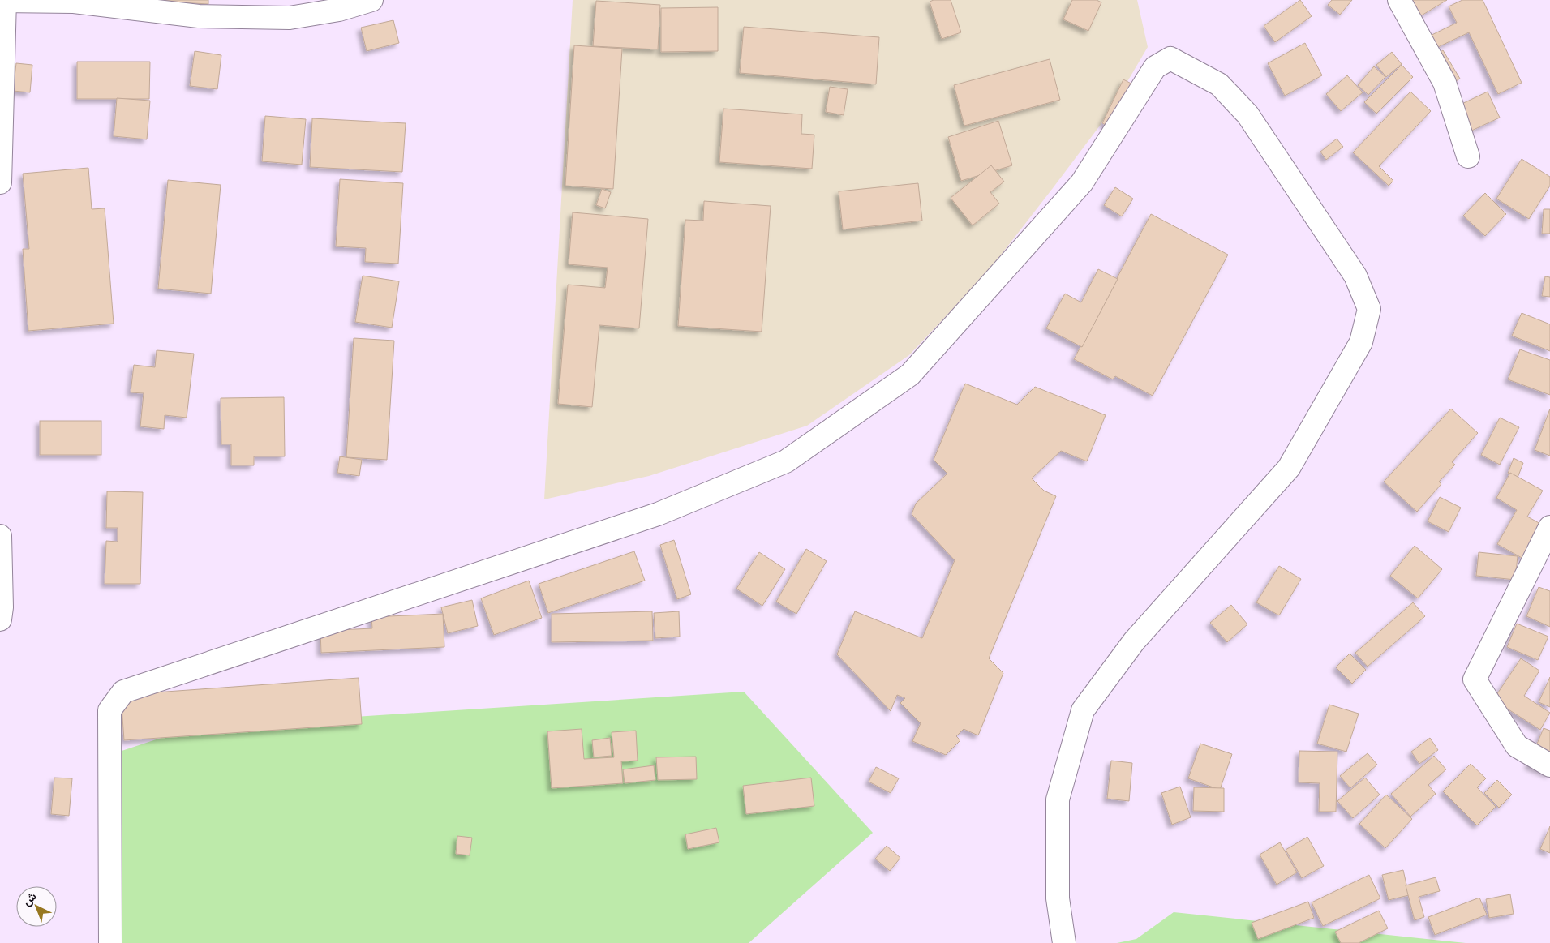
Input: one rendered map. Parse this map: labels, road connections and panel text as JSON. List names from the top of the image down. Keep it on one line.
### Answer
{"north":"top left"}
